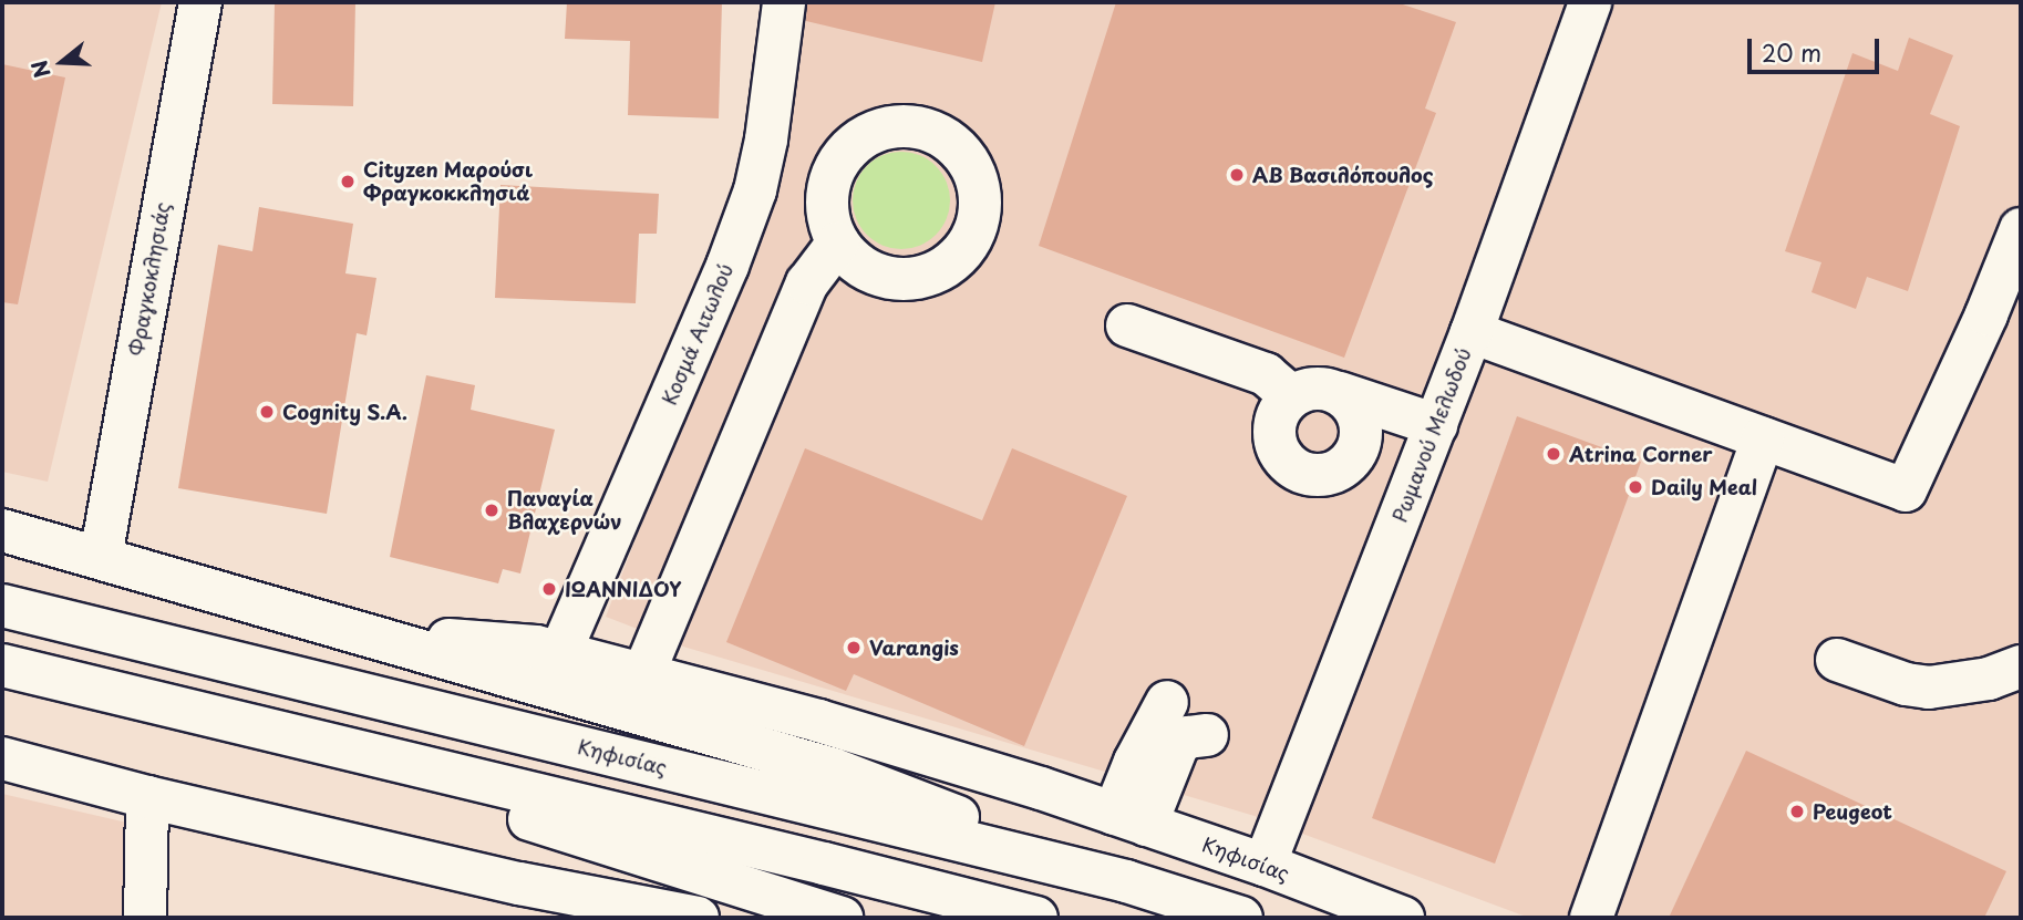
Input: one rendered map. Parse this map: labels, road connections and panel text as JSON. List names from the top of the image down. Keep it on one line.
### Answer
{"streets":{"main road":["Φραγκοκλησιάς","Κοσμά Αιτωλού","Ρωμανού Μελωδού","Κηφισίας"]},"crossings":[["Κοσμά Αιτωλού","Κηφισίας"],["Ρωμανού Μελωδού","Κηφισίας"]],"places":["ΑΒ Βασιλόπουλος","Cityzen Μαρούσι Φραγκοκκλησιά","Cognity S.A.","Atrina Corner","Daily Meal","Παναγία Βλαχερνών","ΙΩΑΝΝΙΔΟΥ","Varangis","Peugeot"],"scale_bar":"20 m","north":"left"}
